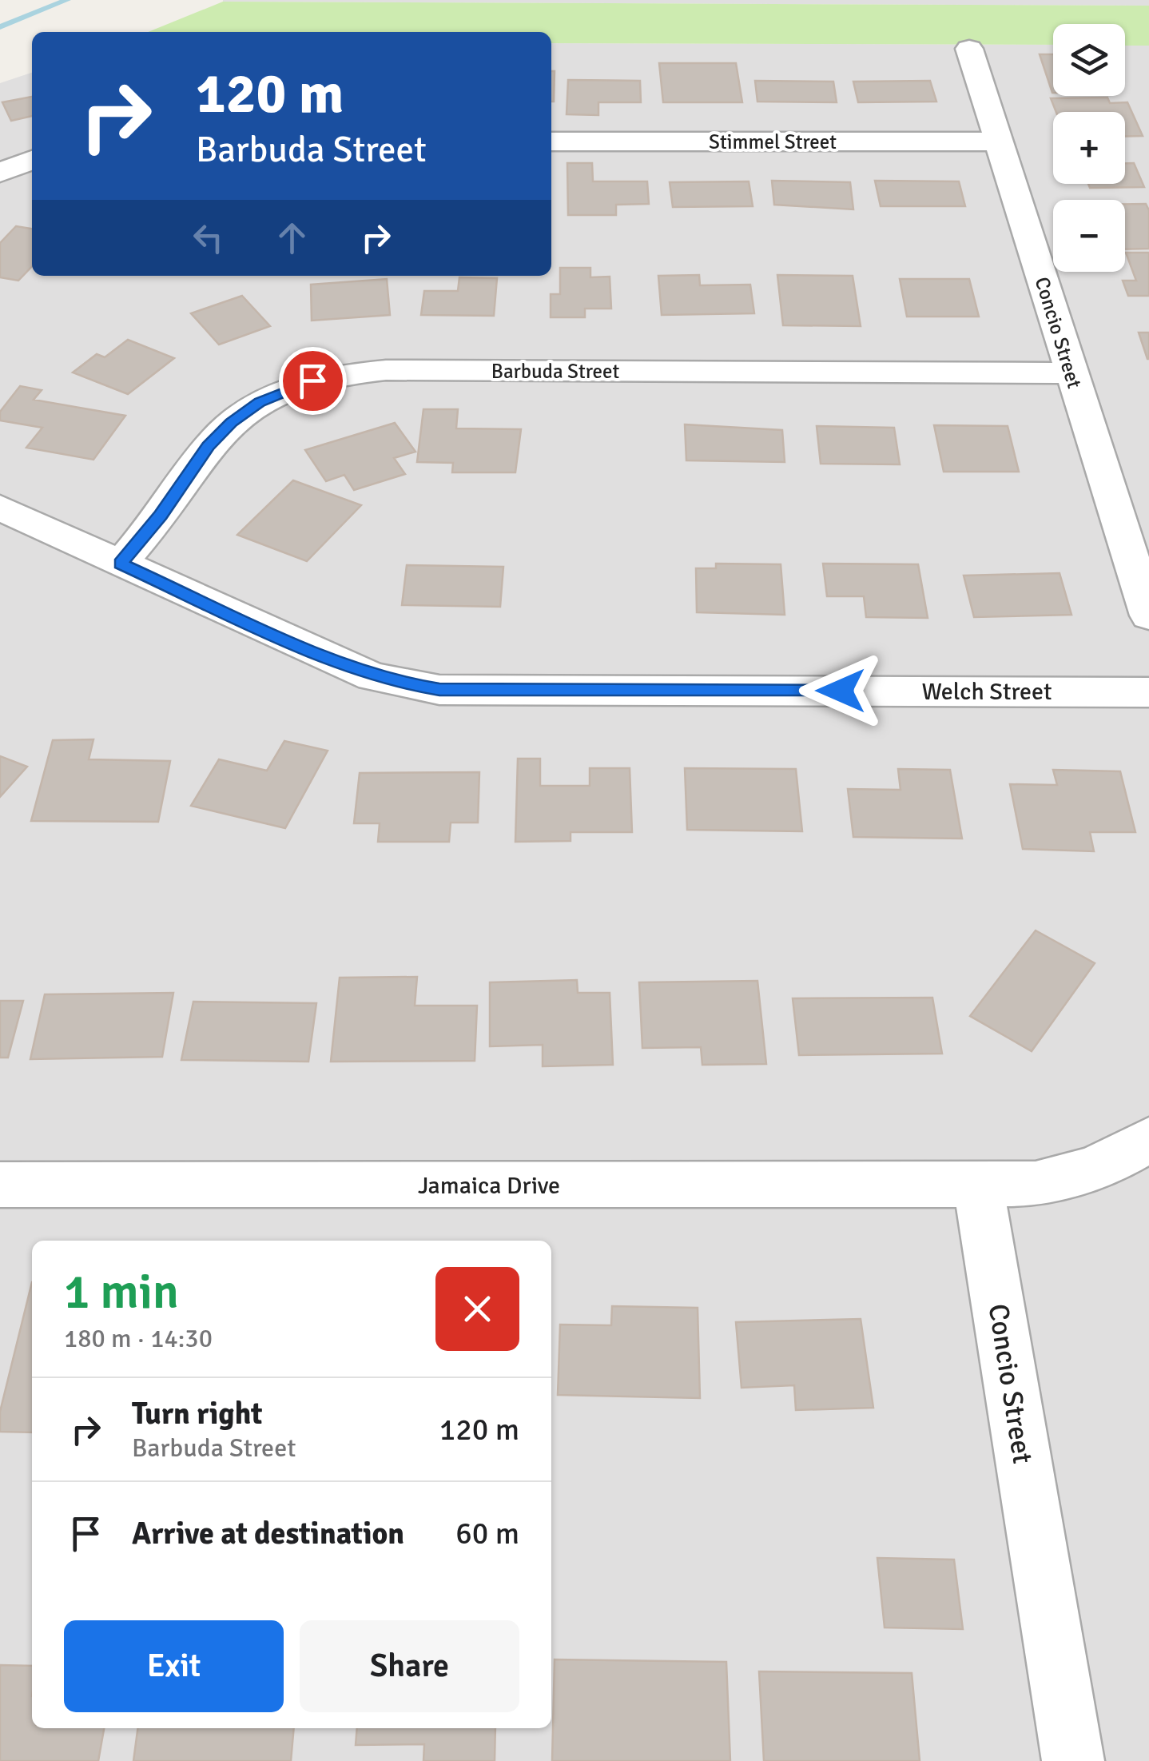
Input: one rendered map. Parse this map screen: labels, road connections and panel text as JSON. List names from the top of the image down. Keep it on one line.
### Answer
{"streets":{"street":["Stimmel Street","Concio Street","Barbuda Street","Welch Street","Jamaica Drive"]},"crossings":[["Stimmel Street","Concio Street"],["Concio Street","Barbuda Street"],["Concio Street","Jamaica Drive"],["Barbuda Street","Welch Street"]],"page":{"map_buttons":["+","−"],"turn":["120 m","Barbuda Street"],"heading":["1 min","180 m · 14:30"],"list":[{"name":"Turn right","note":"Barbuda Street","value":"120 m"},{"name":"Arrive at destination","value":"60 m"}],"buttons":["Exit","Share"]}}
